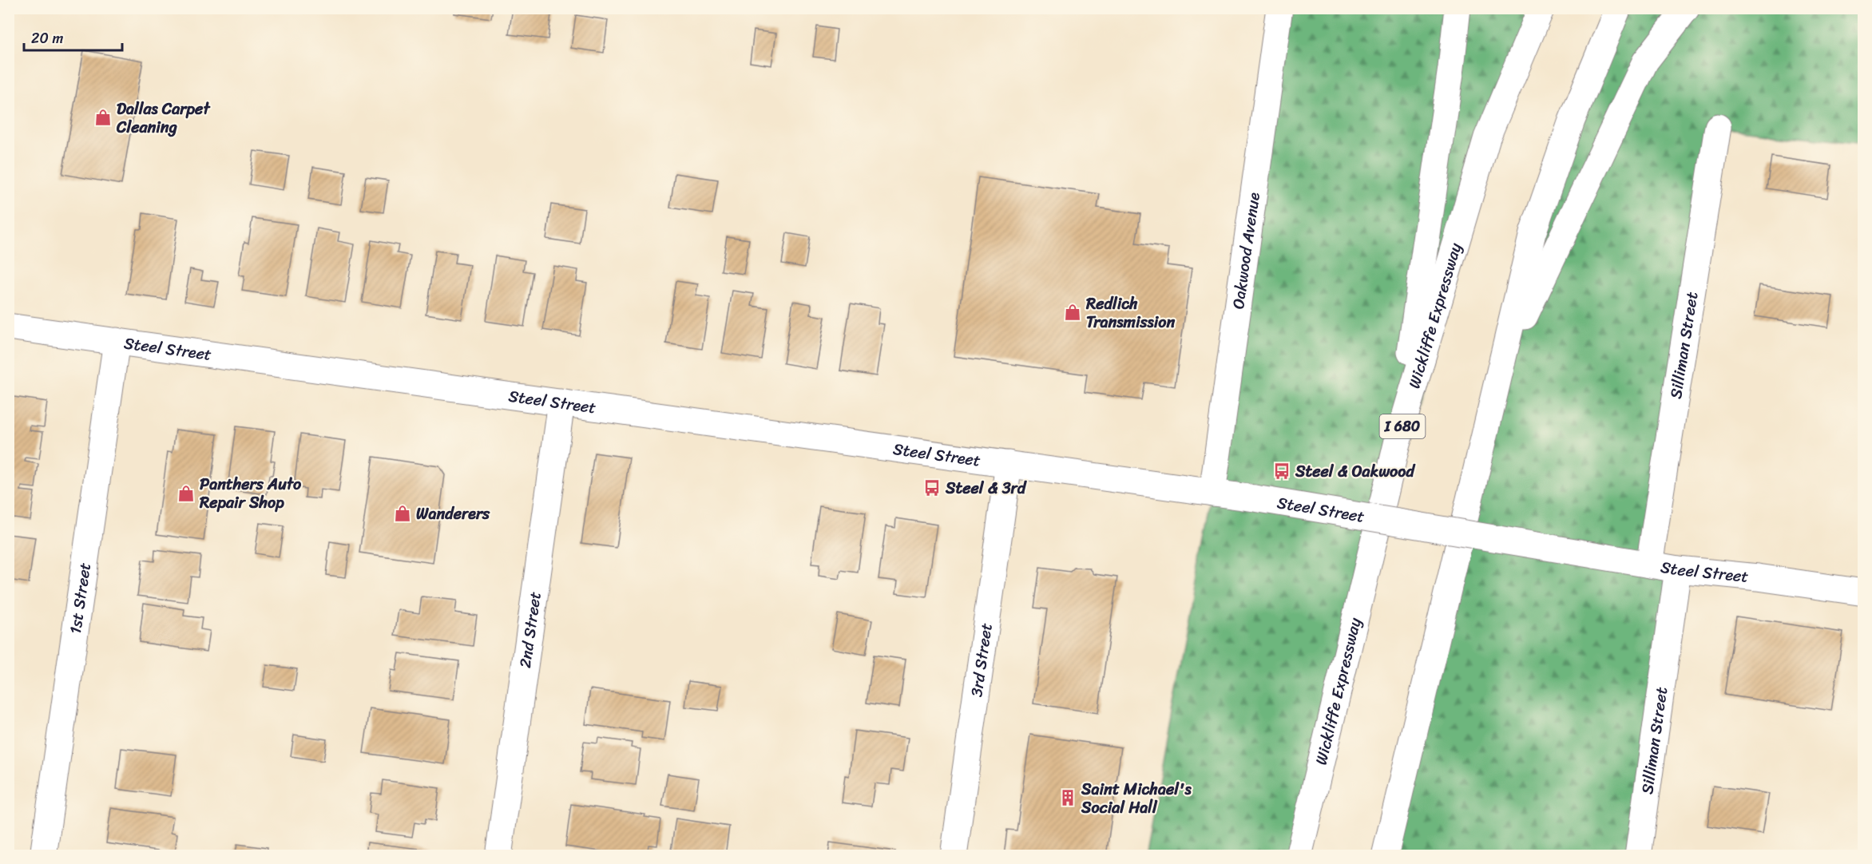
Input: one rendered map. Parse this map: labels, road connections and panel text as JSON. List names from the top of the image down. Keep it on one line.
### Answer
{"streets":{"main road":["Oakwood Avenue","Wickliffe Expressway","Silliman Street","Steel Street","I 680","1st Street","2nd Street","3rd Street"]},"crossings":[["Oakwood Avenue","Steel Street"],["Silliman Street","Steel Street"],["Steel Street","1st Street"],["Steel Street","2nd Street"],["Steel Street","3rd Street"]],"places":{"shop":["Dallas Carpet Cleaning","Redlich Transmission","Panthers Auto Repair Shop","Wanderers"],"bus stop":["Steel & Oakwood","Steel & 3rd"],"building":["Saint Michael's Social Hall"]},"scale_bar":"20 m"}
